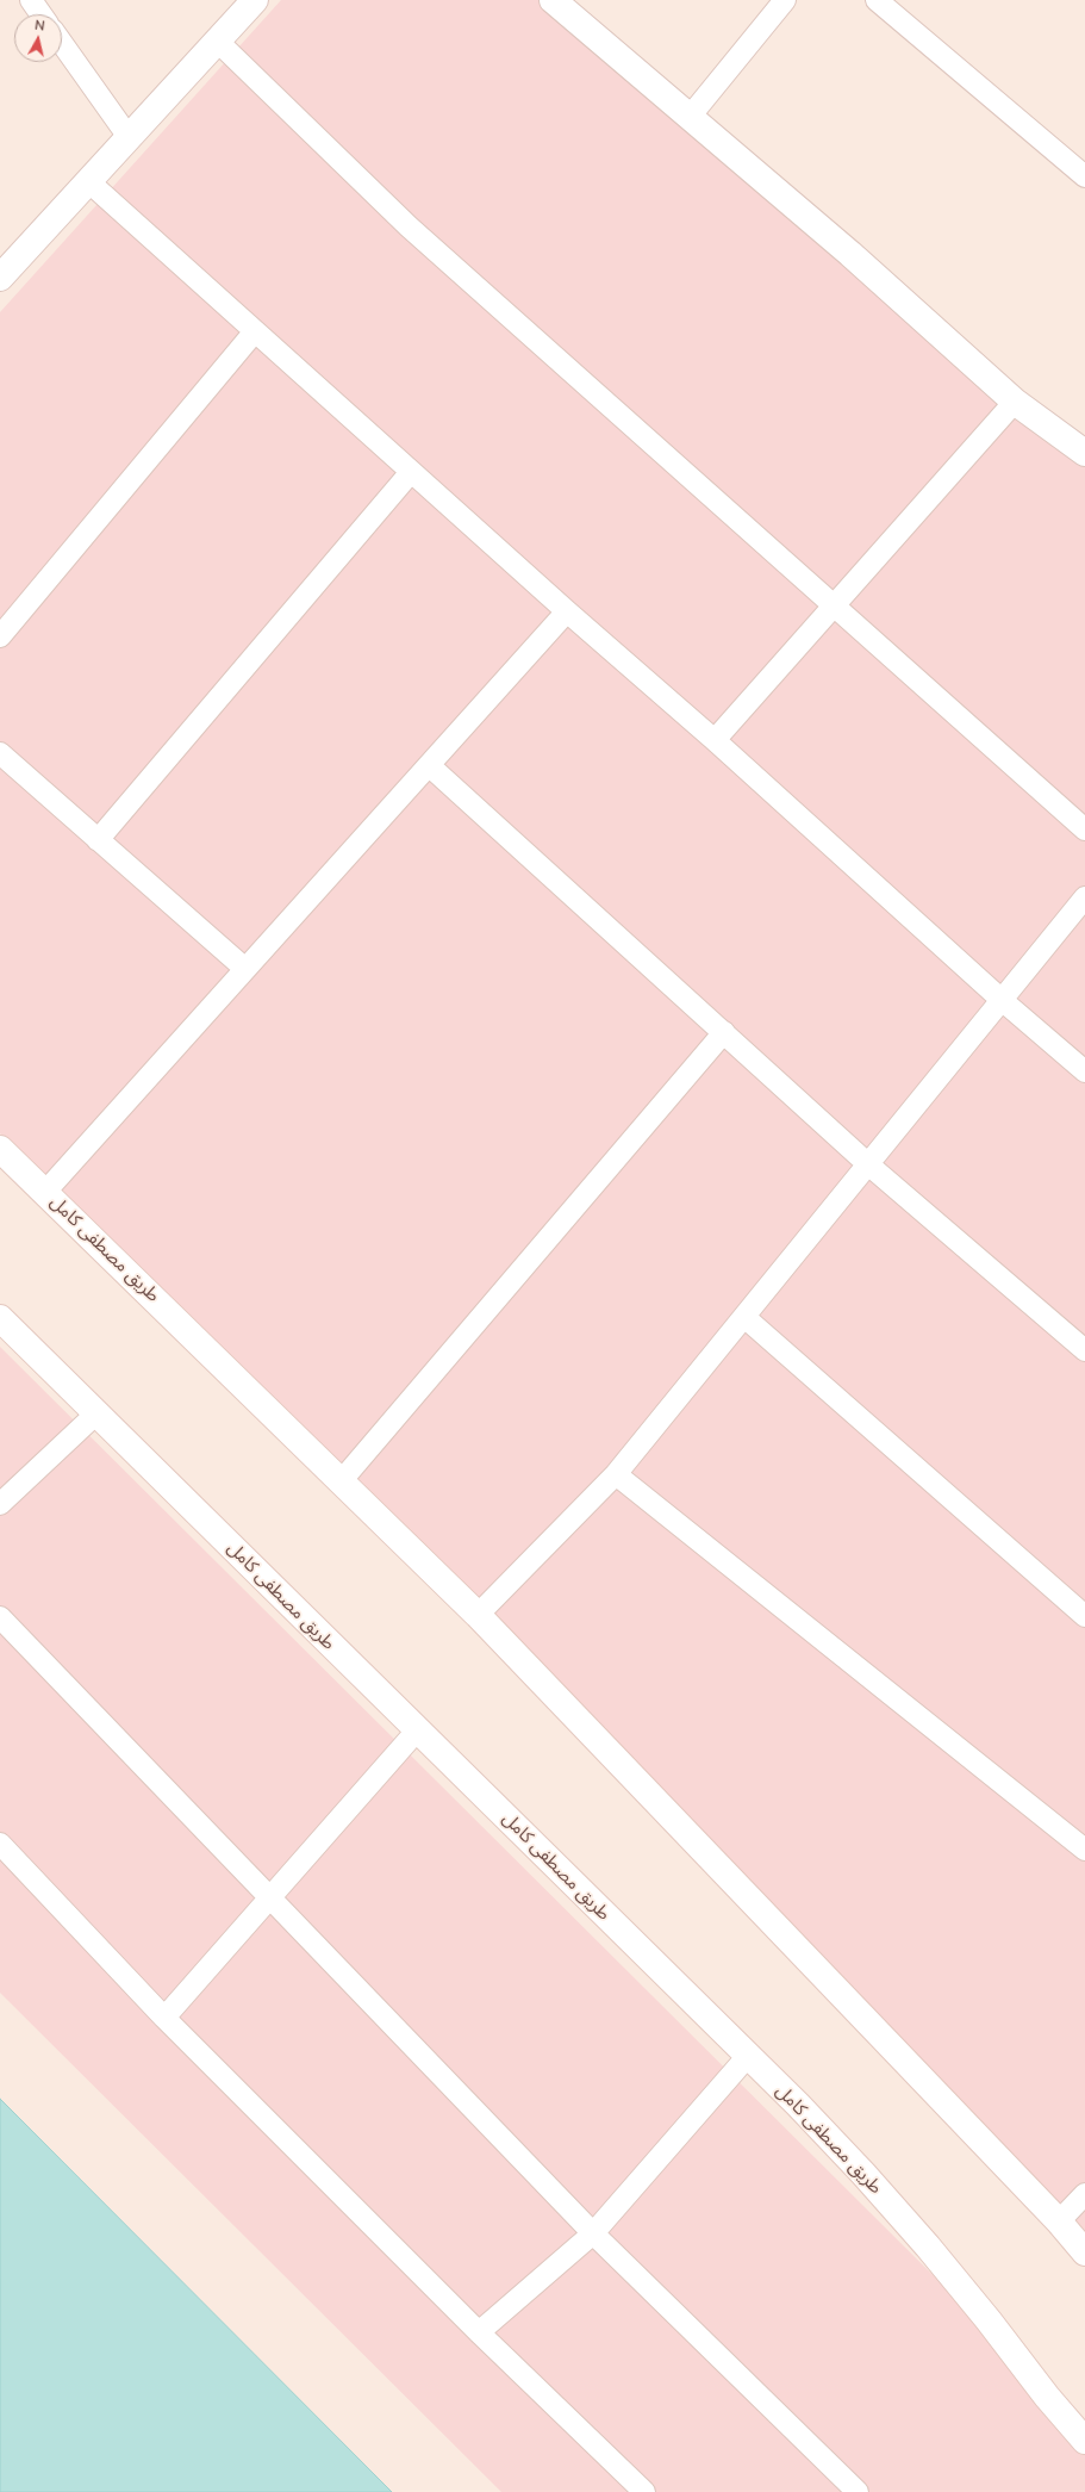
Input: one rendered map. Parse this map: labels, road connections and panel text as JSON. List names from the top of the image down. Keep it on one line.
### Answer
{"streets":{"main road":["طريق مصطفى كامل"]},"north":"top"}
